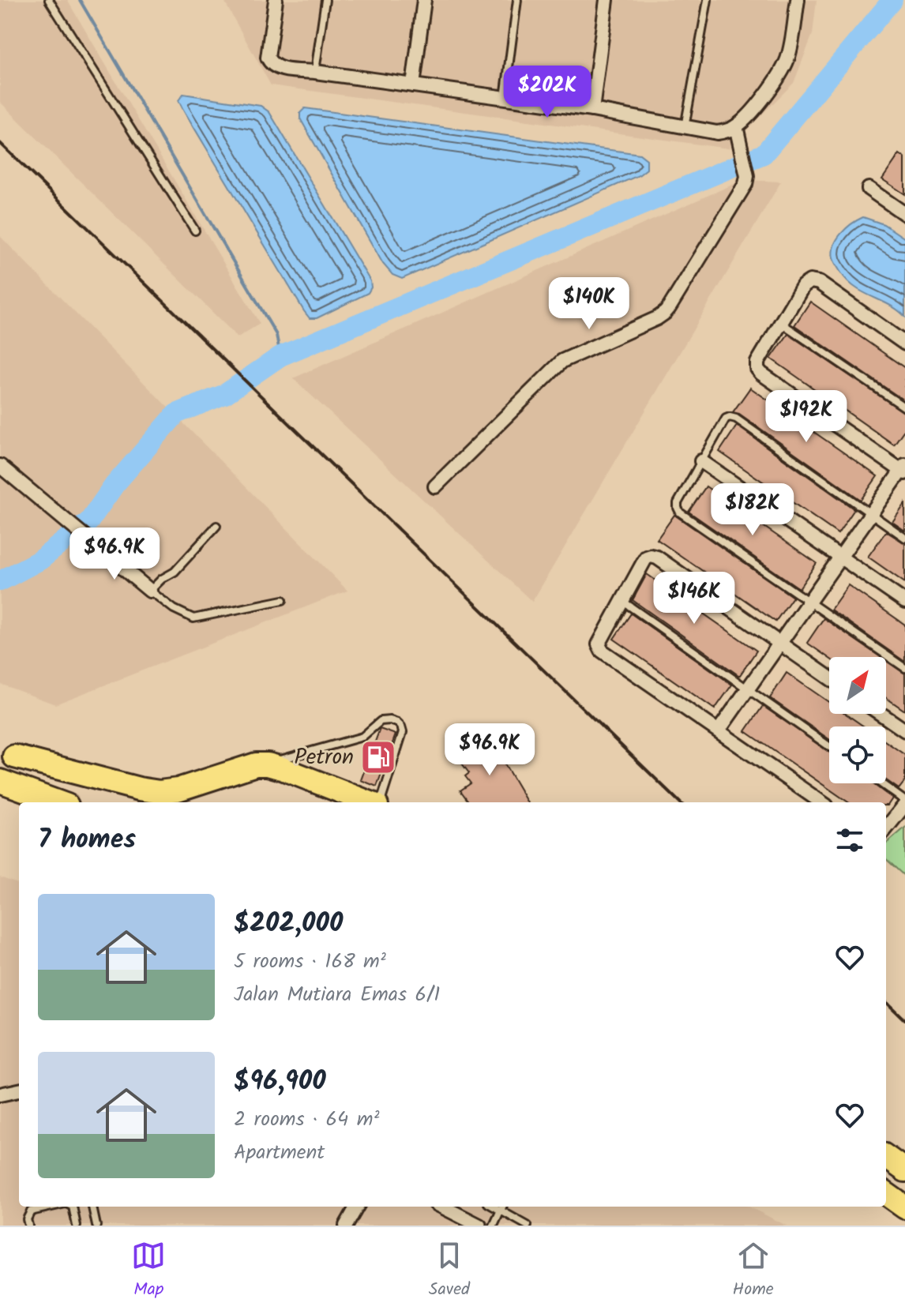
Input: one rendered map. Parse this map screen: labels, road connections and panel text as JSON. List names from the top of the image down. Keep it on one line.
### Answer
{"places":{"fuel station":["Petron"]},"north":"top right","page":{"price":["$202K","$140K","$192K","$182K","$96.9K","$146K","$96.9K"],"heading":"7 homes","list":[{"name":"$202,000","note":"5 rooms · 168 m² · Jalan Mutiara Emas 6/1"},{"name":"$96,900","note":"2 rooms · 64 m² · Apartment"}],"tabs":["Map","Saved","Home"]}}
